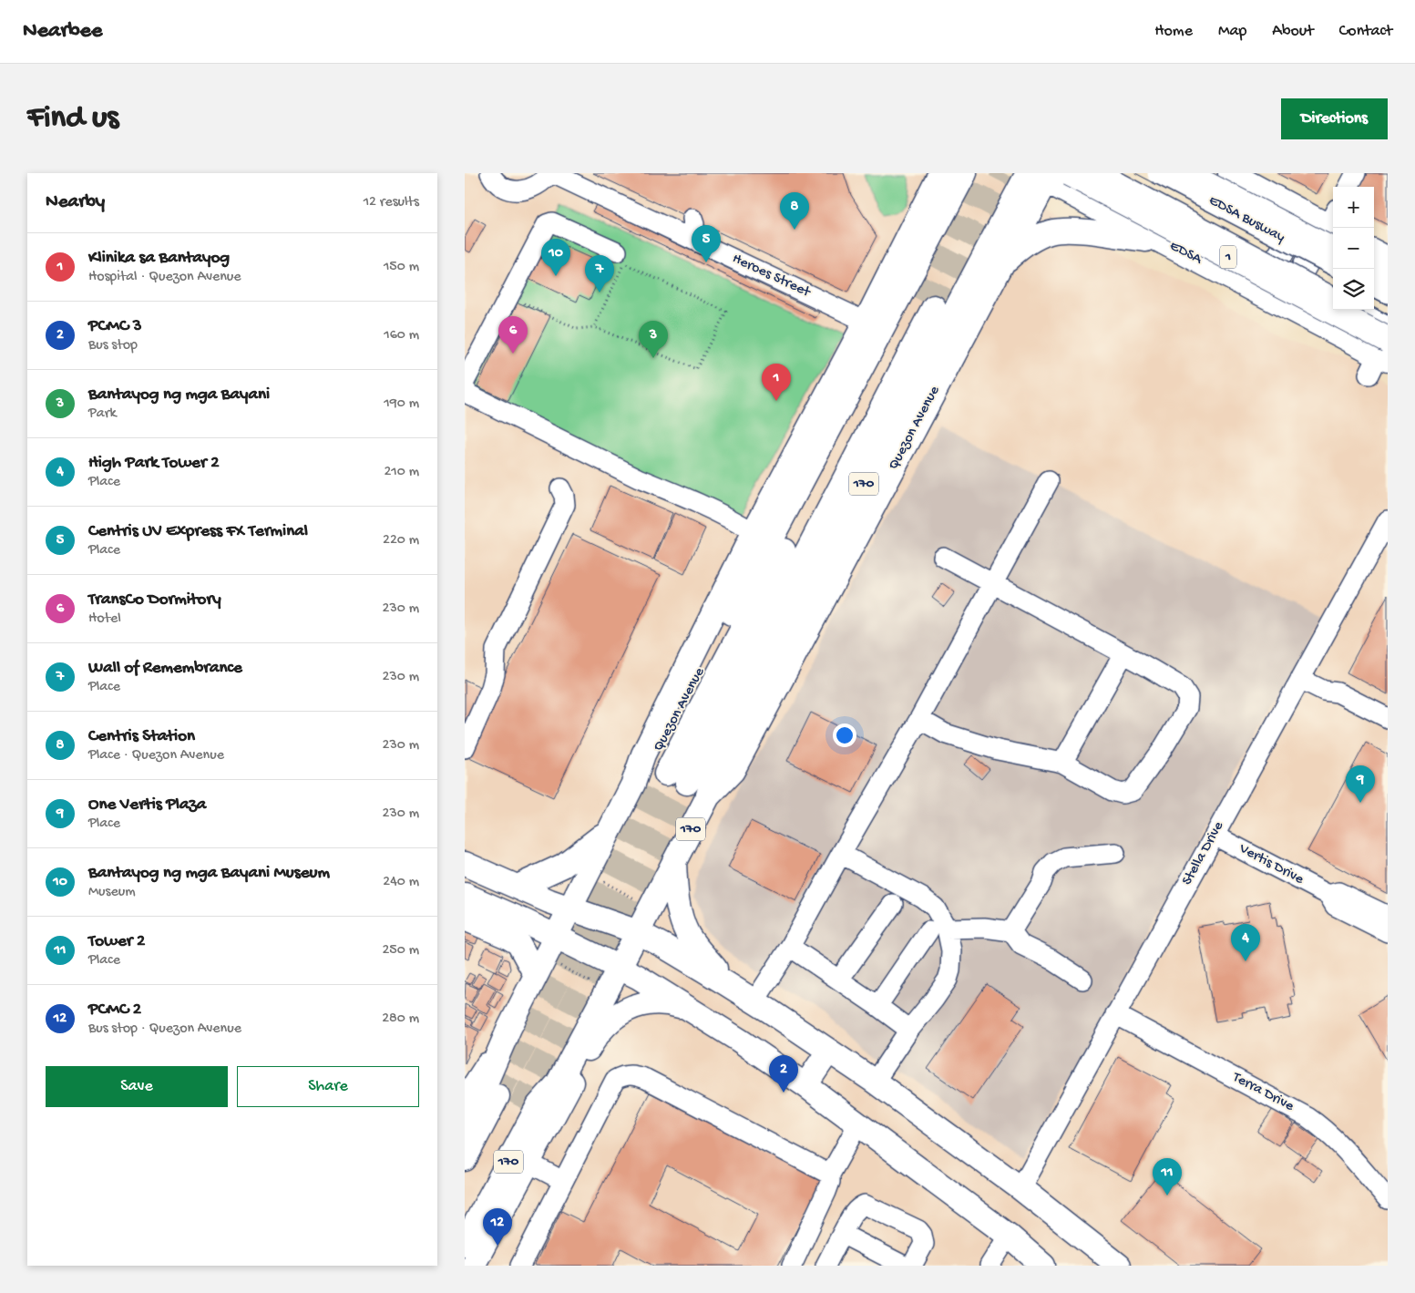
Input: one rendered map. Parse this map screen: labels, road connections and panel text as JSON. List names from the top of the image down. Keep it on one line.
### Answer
{"streets":{"highway":["EDSA","1"],"main road":["Quezon Avenue","170"],"street":["EDSA Busway","Heroes Street","Stella Drive","Vertis Drive","Terra Drive"]},"crossings":[["EDSA","Quezon Avenue"],["Heroes Street","Quezon Avenue"],["Stella Drive","Vertis Drive"],["Stella Drive","Terra Drive"]],"page":{"header":"Nearbee","nav":["Home","Map","About","Contact"],"buttons":["Directions",["Save","Share"]],"title":"Find us","heading":["Nearby","12 results"],"map_buttons":["+","−"],"pins":["8","5","10","7","6","3","1","9","4","2","11","12"],"list":[{"mark":"1","name":"Klinika sa Bantayog","note":"Hospital · Quezon Avenue","value":"150 m"},{"mark":"2","name":"PCMC 3","note":"Bus stop","value":"160 m"},{"mark":"3","name":"Bantayog ng mga Bayani","note":"Park","value":"190 m"},{"mark":"4","name":"High Park Tower 2","note":"Place","value":"210 m"},{"mark":"5","name":"Centris UV Express FX Terminal","note":"Place","value":"220 m"},{"mark":"6","name":"TransCo Dormitory","note":"Hotel","value":"230 m"},{"mark":"7","name":"Wall of Remembrance","note":"Place","value":"230 m"},{"mark":"8","name":"Centris Station","note":"Place · Quezon Avenue","value":"230 m"},{"mark":"9","name":"One Vertis Plaza","note":"Place","value":"230 m"},{"mark":"10","name":"Bantayog ng mga Bayani Museum","note":"Museum","value":"240 m"},{"mark":"11","name":"Tower 2","note":"Place","value":"250 m"},{"mark":"12","name":"PCMC 2","note":"Bus stop · Quezon Avenue","value":"280 m"}]}}
